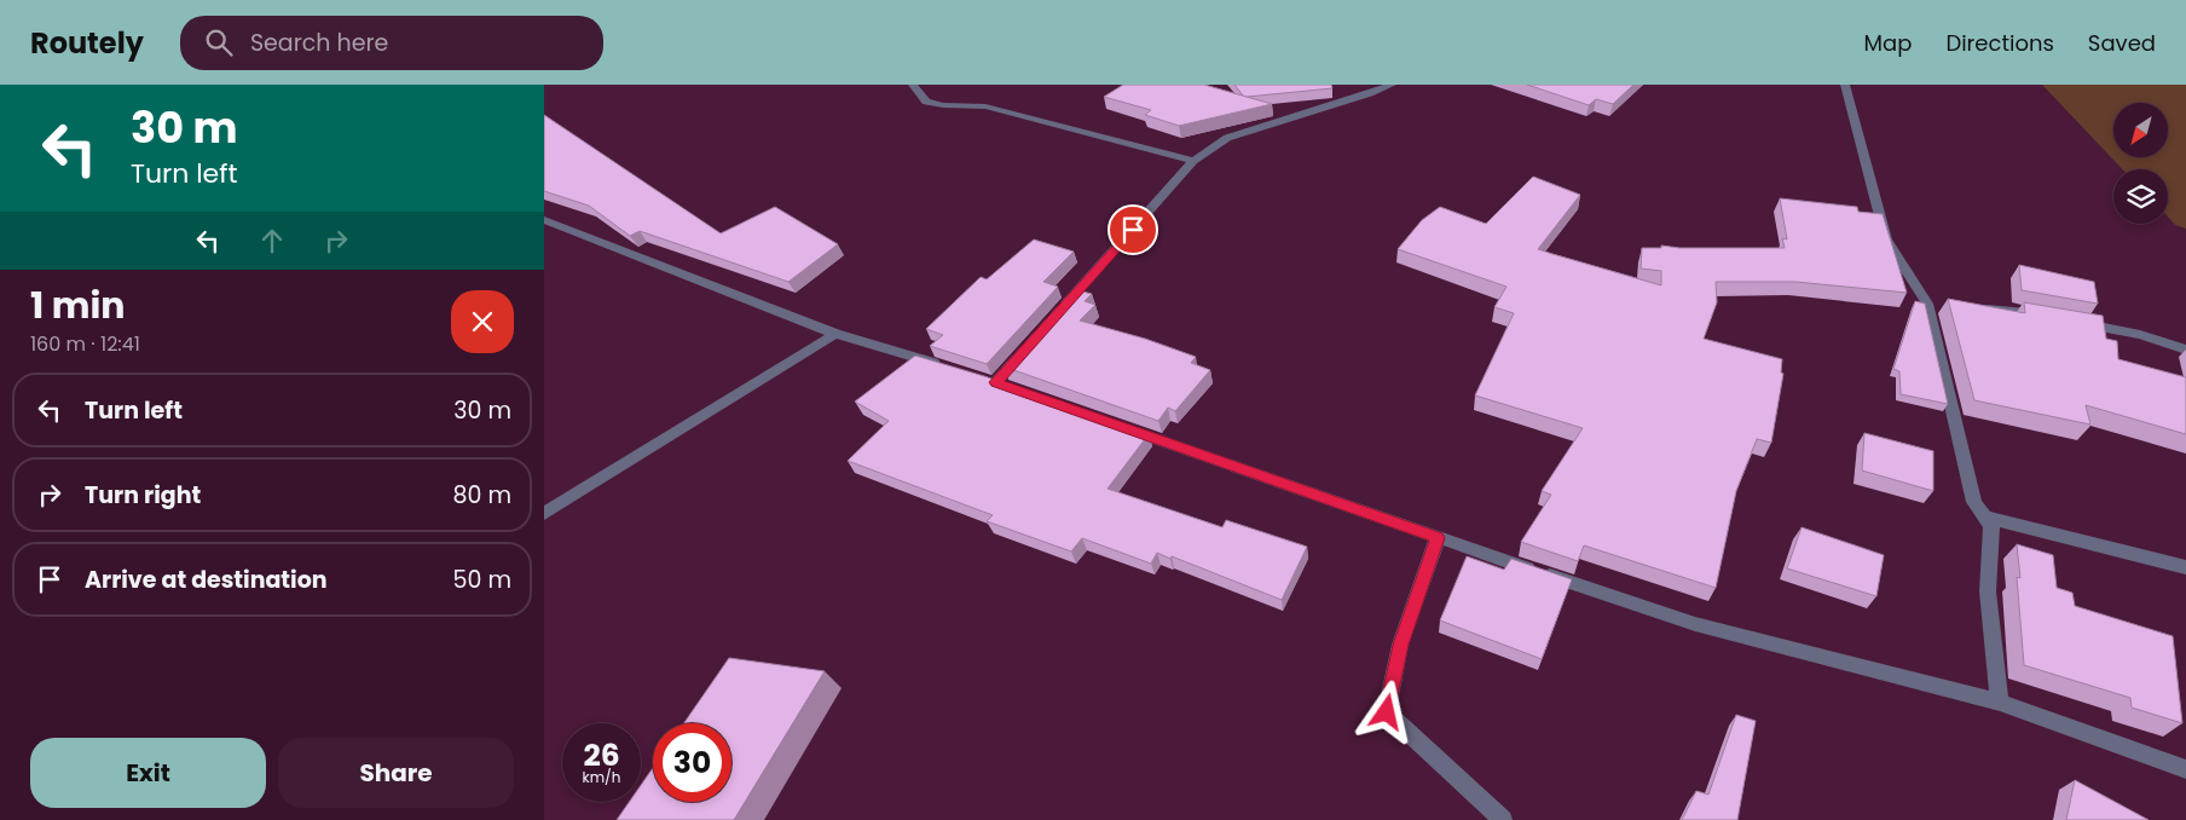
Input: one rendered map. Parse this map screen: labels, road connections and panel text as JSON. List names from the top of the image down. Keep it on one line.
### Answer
{"north":"bottom left","page":{"header":"Routely","search":"Search here","nav":["Map","Directions","Saved"],"turn":["30 m","Turn left"],"heading":["1 min","160 m · 12:41"],"list":[{"name":"Turn left","value":"30 m"},{"name":"Turn right","value":"80 m"},{"name":"Arrive at destination","value":"50 m"}],"speed":"26 km/h","limit":"30","buttons":["Exit","Share"]}}
